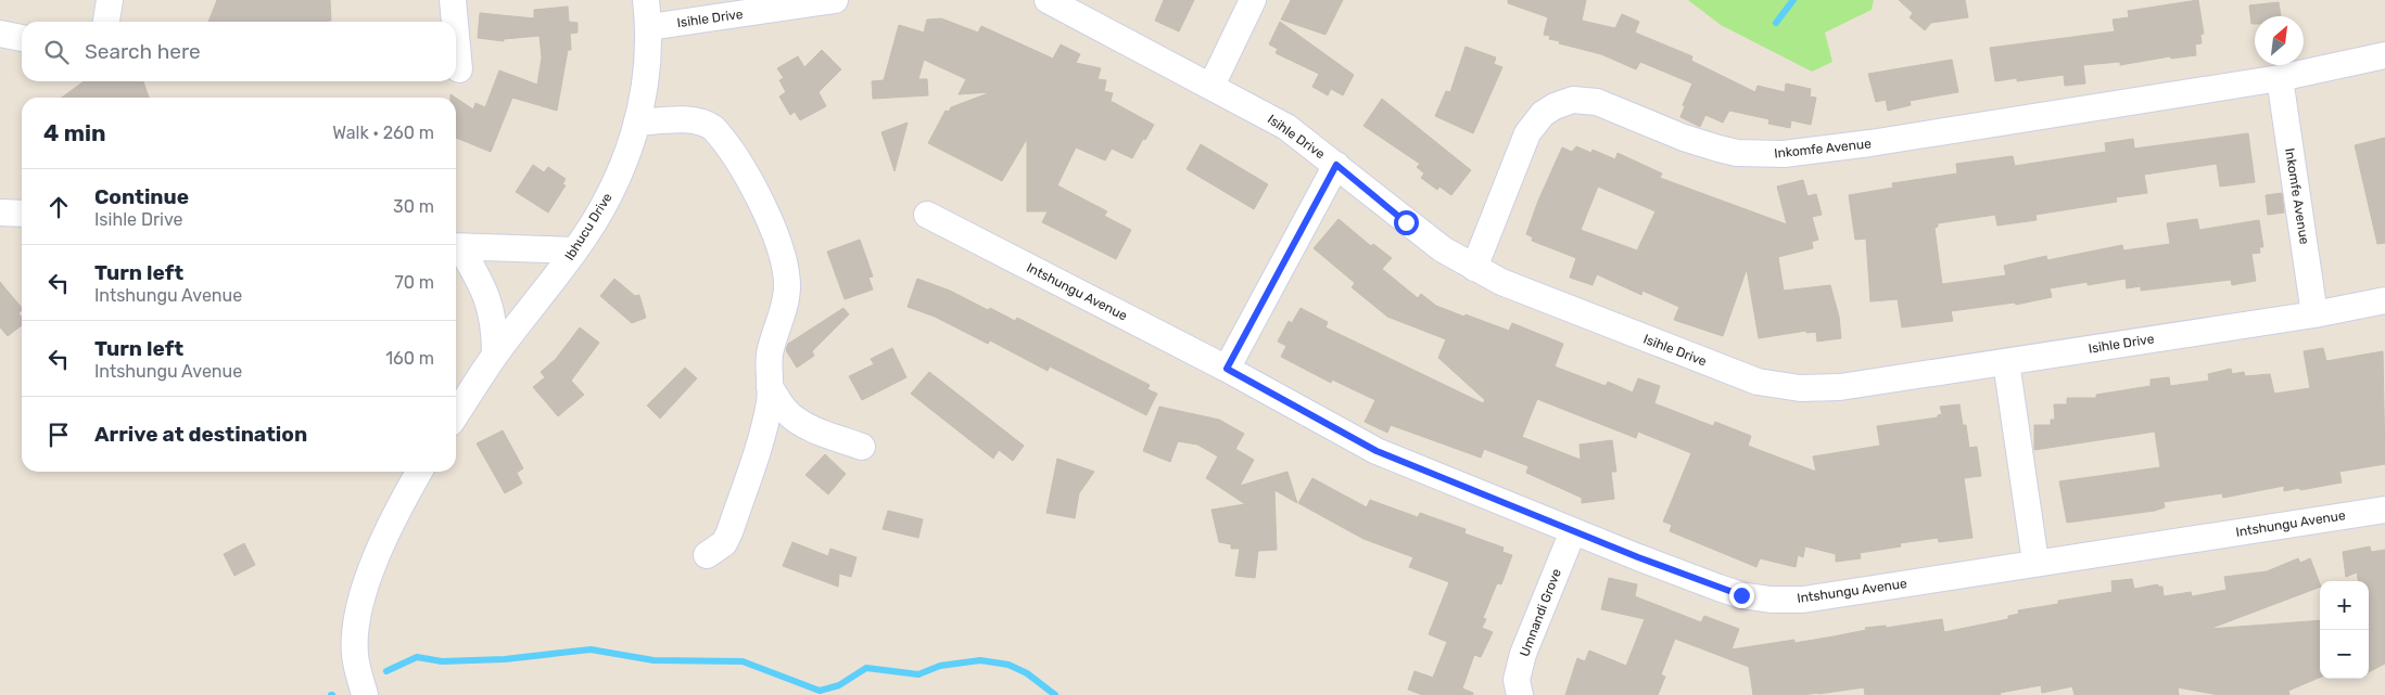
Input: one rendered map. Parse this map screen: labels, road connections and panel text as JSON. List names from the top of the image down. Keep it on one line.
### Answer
{"streets":{"street":["Isihle Drive","Inkomfe Avenue","Ibhucu Drive","Intshungu Avenue","Umnandi Grove"]},"crossings":[["Isihle Drive","Inkomfe Avenue"],["Isihle Drive","Ibhucu Drive"],["Intshungu Avenue","Umnandi Grove"]],"north":"top right","page":{"search":"Search here","heading":["4 min","Walk · 260 m"],"list":[["Continue","Isihle Drive","30 m"],["Turn left","Intshungu Avenue","70 m"],["Turn left","Intshungu Avenue","160 m"],"Arrive at destination"],"map_buttons":["+","−"]}}
